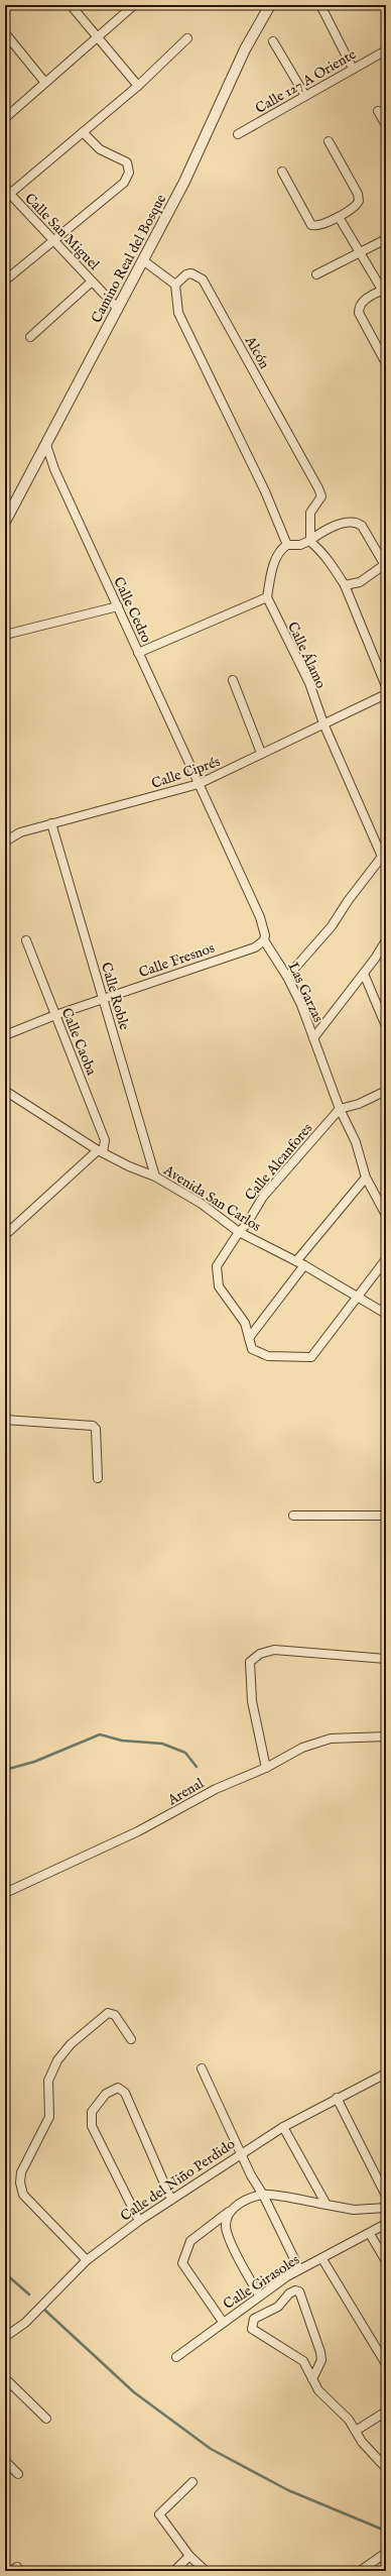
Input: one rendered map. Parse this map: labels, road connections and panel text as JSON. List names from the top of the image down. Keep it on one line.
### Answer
{"streets":{"street":["Calle 127 A Oriente","Calle San Miguel","Camino Real del Bosque","Alcón","Calle Cedro","Calle Álamo","Calle Ciprés","Calle Fresnos","Las Garzas","Calle Roble","Calle Caoba","Calle Alcanfores","Avenida San Carlos","Arenal","Calle del Niño Perdido","Calle Girasoles"]},"crossings":[["Calle San Miguel","Camino Real del Bosque"],["Camino Real del Bosque","Calle Cedro"],["Calle Cedro","Calle Ciprés"],["Calle Cedro","Las Garzas"],["Calle Álamo","Calle Ciprés"],["Calle Ciprés","Las Garzas"],["Calle Ciprés","Calle Roble"],["Calle Fresnos","Las Garzas"],["Calle Fresnos","Calle Roble"],["Calle Fresnos","Calle Caoba"],["Las Garzas","Calle Alcanfores"],["Calle Roble","Avenida San Carlos"],["Calle Caoba","Avenida San Carlos"],["Calle Alcanfores","Avenida San Carlos"]]}
